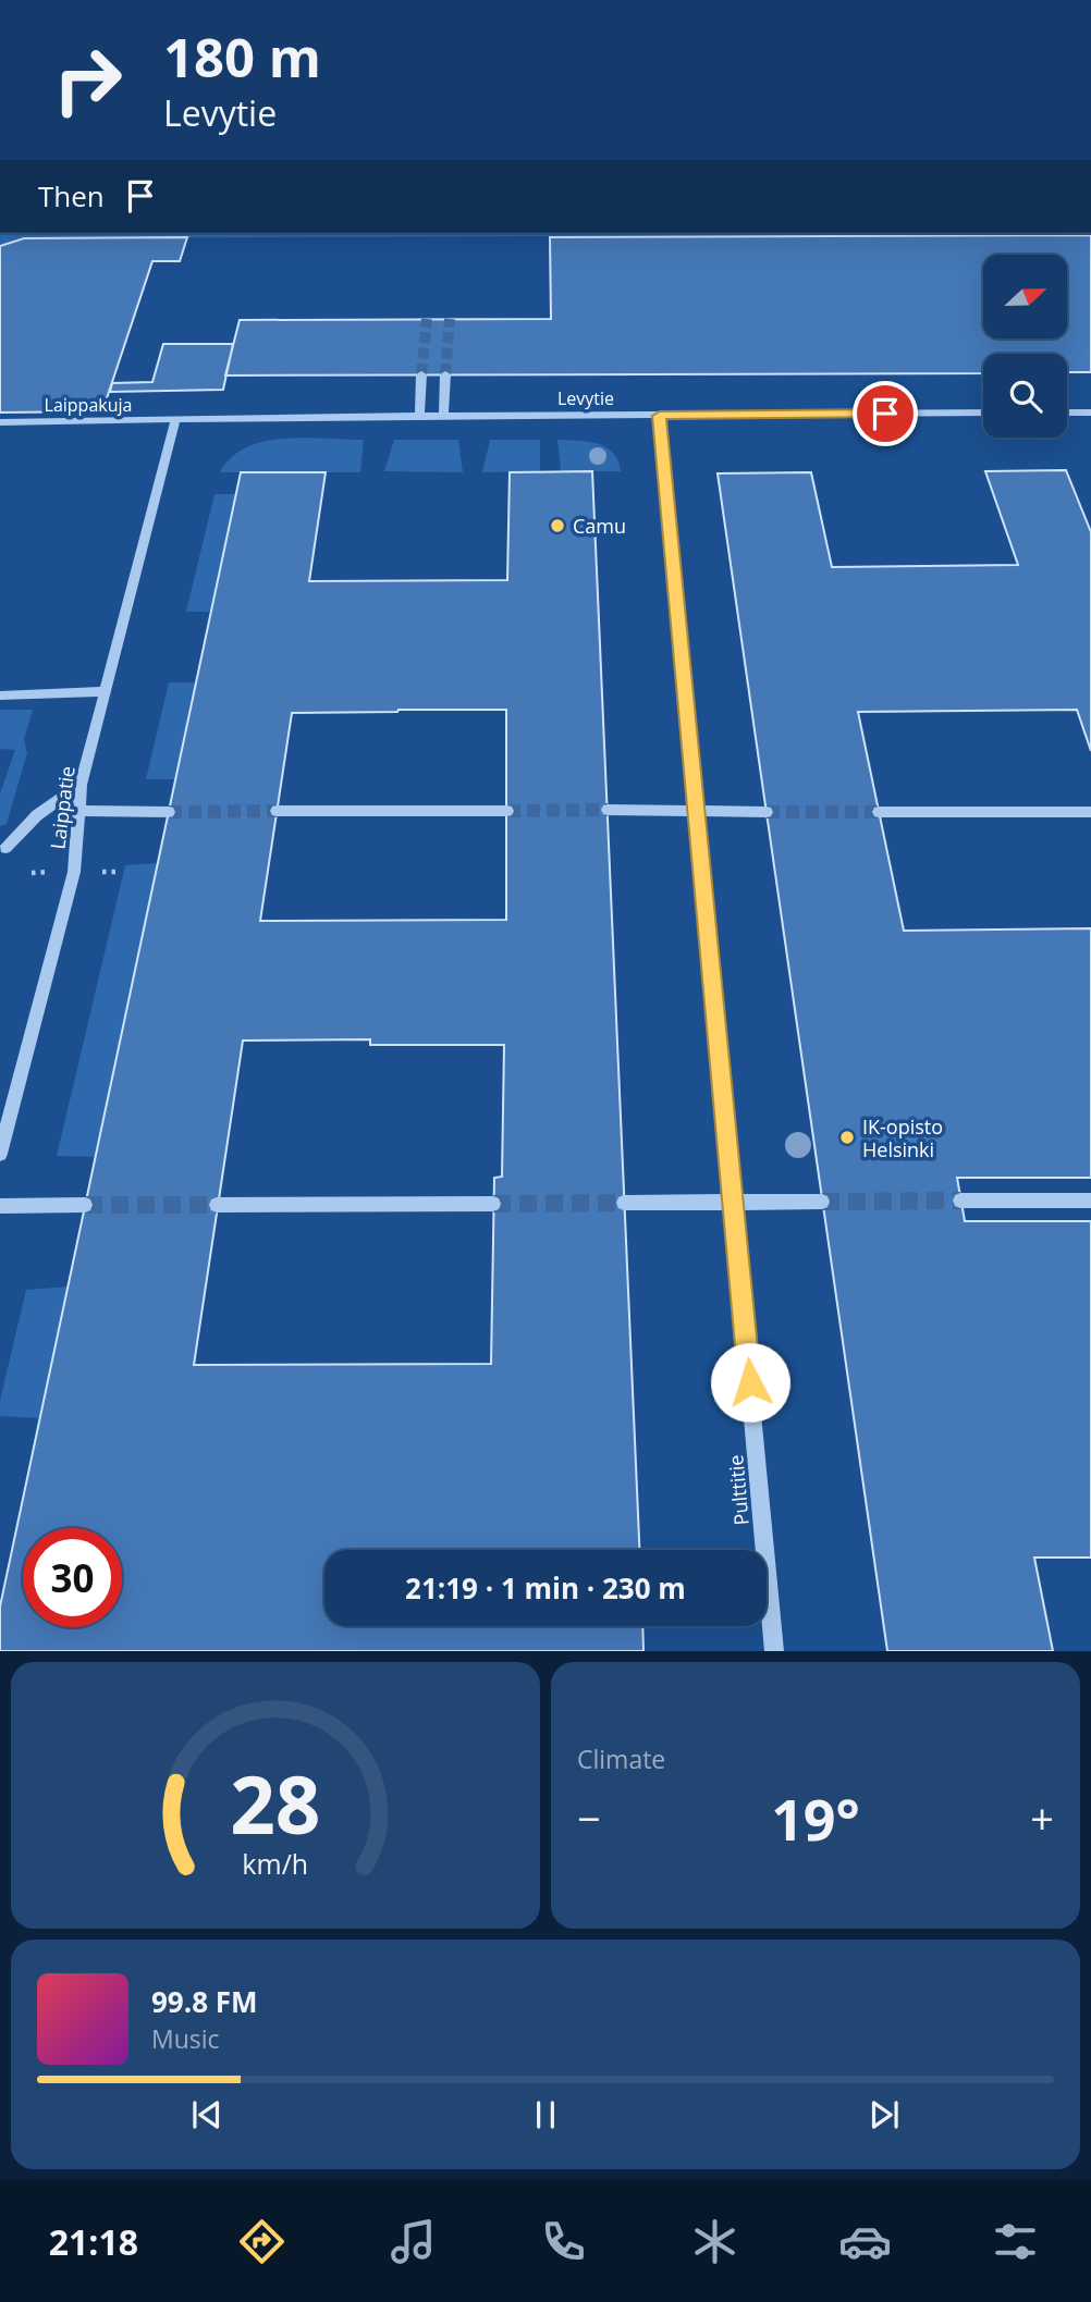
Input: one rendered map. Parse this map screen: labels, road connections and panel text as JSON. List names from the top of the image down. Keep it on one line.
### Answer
{"streets":{"street":["Levytie","Laippakuja","Laippatie","Pulttitie"]},"crossings":[["Levytie","Laippakuja"],["Levytie","Laippatie"],["Levytie","Pulttitie"],["Laippakuja","Laippatie"]],"places":["Camu","IK-opisto Helsinki"],"north":"right","page":{"turn":["180 m","Levytie"],"then":"Then","limit":"30","trip":"21:19 · 1 min · 230 m","tile":"Climate","heat":["−","19°","+"],"song":["99.8 FM","Music"],"tabs":"21:18","gauge":["28","km/h"]}}
